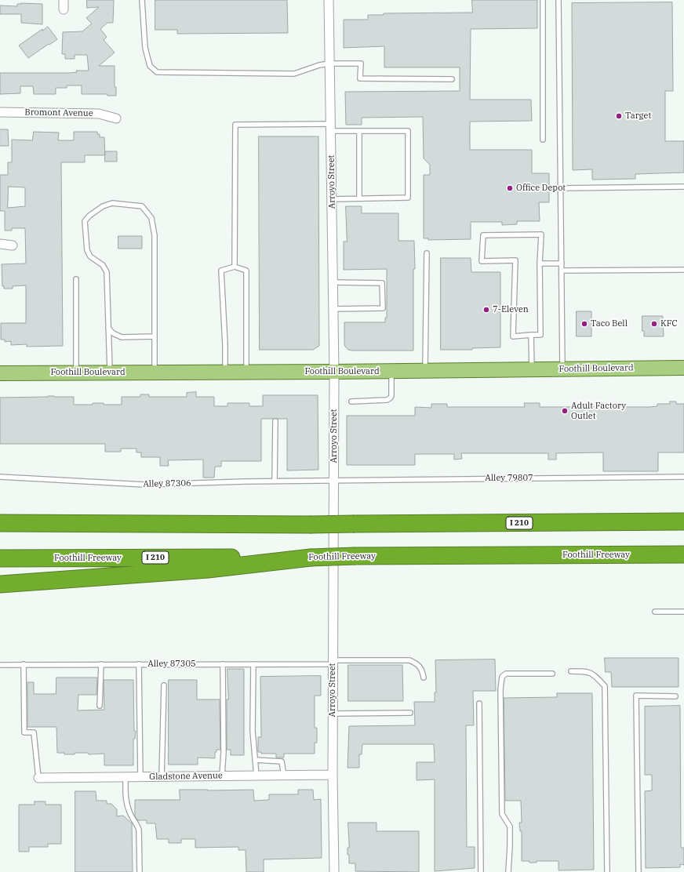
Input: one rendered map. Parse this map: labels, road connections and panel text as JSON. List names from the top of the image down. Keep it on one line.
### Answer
{"streets":{"highway":["I 210","Foothill Freeway"],"main road":["Foothill Boulevard"],"street":["Bromont Avenue","Arroyo Street","Gladstone Avenue"],"lane":["Alley 79807","Alley 87306","Alley 87305"]},"crossings":[["Arroyo Street","Foothill Boulevard"],["Arroyo Street","Alley 79807"],["Arroyo Street","Alley 87306"],["Arroyo Street","Alley 87305"],["Arroyo Street","Gladstone Avenue"],["Alley 79807","Alley 87306"]],"places":["Target","Office Depot","7-Eleven","Taco Bell","KFC","Adult Factory Outlet"]}
